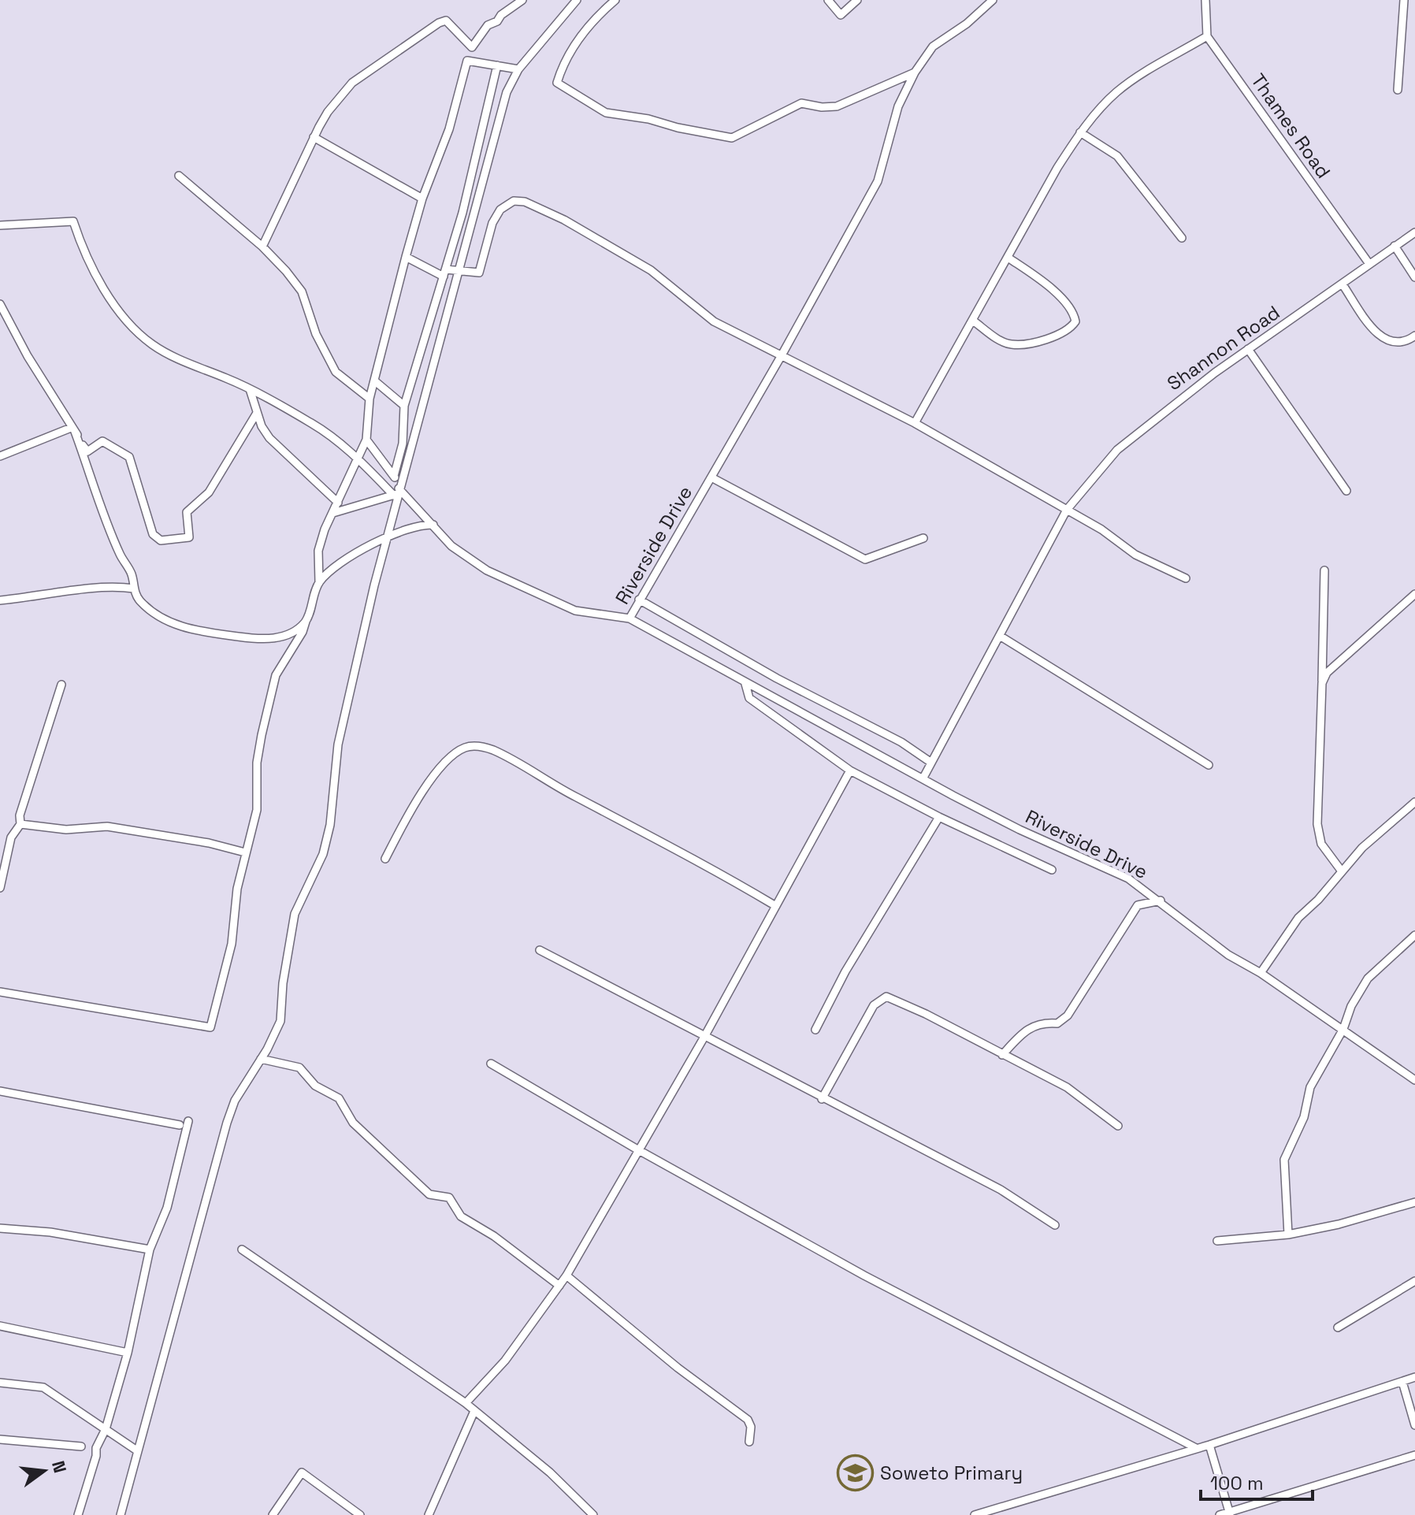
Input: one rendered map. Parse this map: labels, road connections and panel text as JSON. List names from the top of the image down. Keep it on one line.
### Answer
{"streets":{"street":["Thames Road","Shannon Road","Riverside Drive"]},"crossings":[["Thames Road","Shannon Road"],["Shannon Road","Riverside Drive"]],"places":{"school or university":["Soweto Primary"]},"scale_bar":"100 m","north":"right"}
